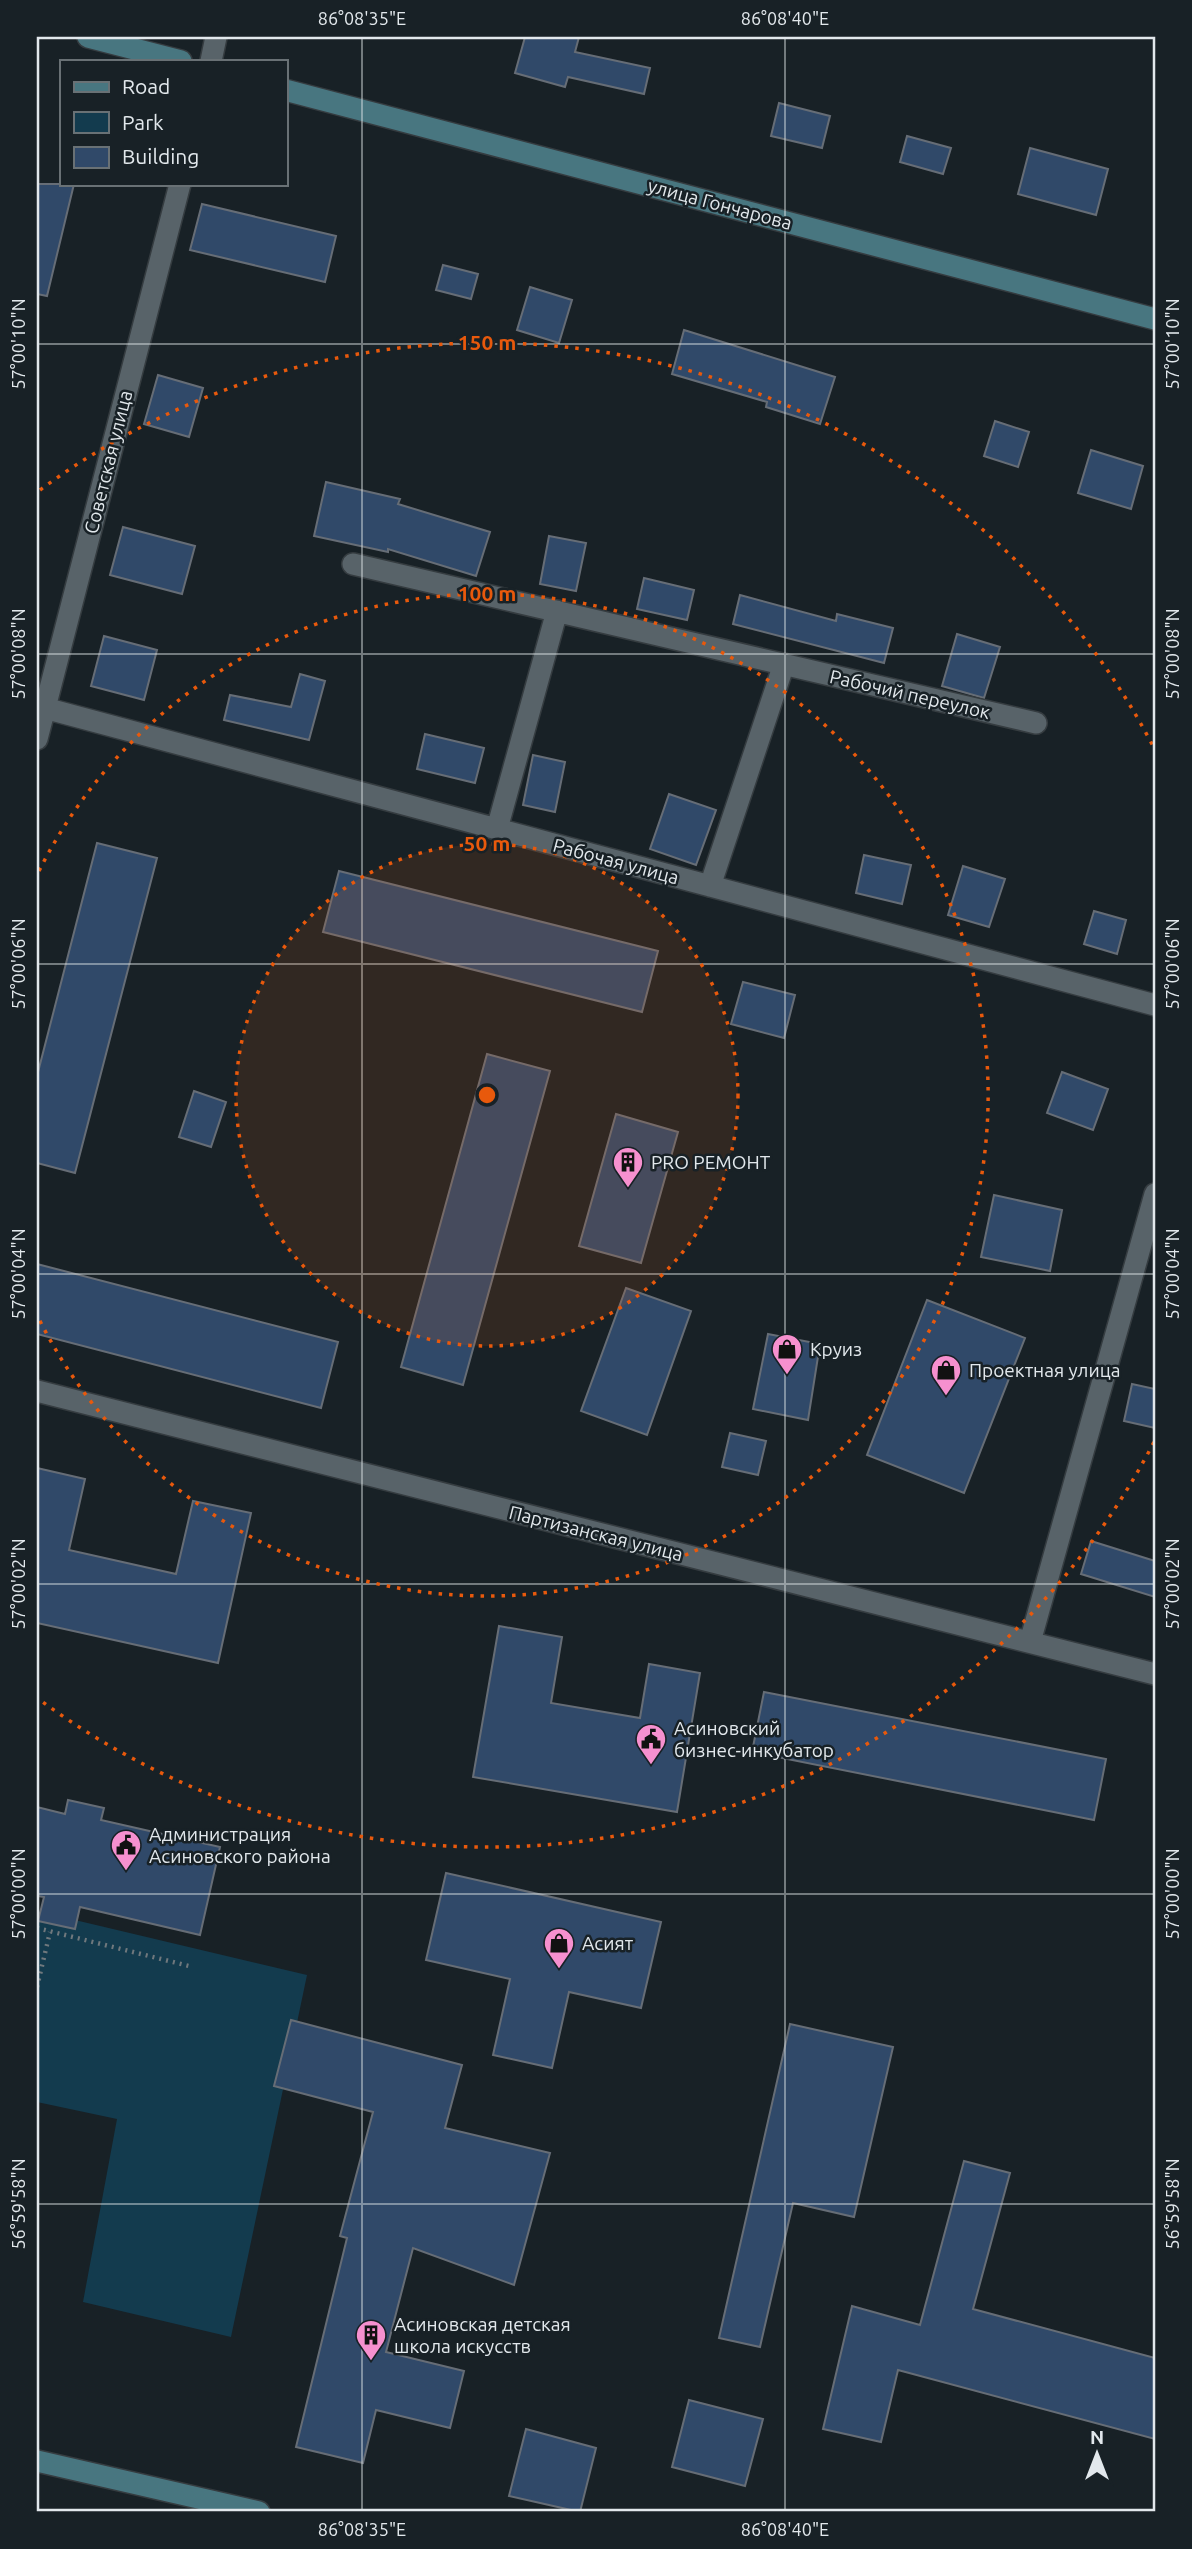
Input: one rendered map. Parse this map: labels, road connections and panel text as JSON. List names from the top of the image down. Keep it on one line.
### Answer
{"streets":{"street":["улица Гончарова","Советская улица","Рабочий переулок","Рабочая улица","Партизанская улица"]},"crossings":[["Советская улица","Рабочая улица"]],"places":{"building":["PRO РЕМОНТ","Асиновская детская школа искусств"],"shop":["Круиз","Проектная улица","Асият"],"public building":["Асиновский бизнес-инкубатор","Администрация Асиновского района"]},"legend":["Road","Park","Building"],"north":"top","coordinates":["86°08'35\"E","86°08'40\"E","57°00'10\"N","57°00'08\"N","57°00'06\"N","57°00'04\"N","57°00'02\"N","57°00'00\"N","56°59'58\"N"],"rings":["150 m","100 m","50 m"]}
